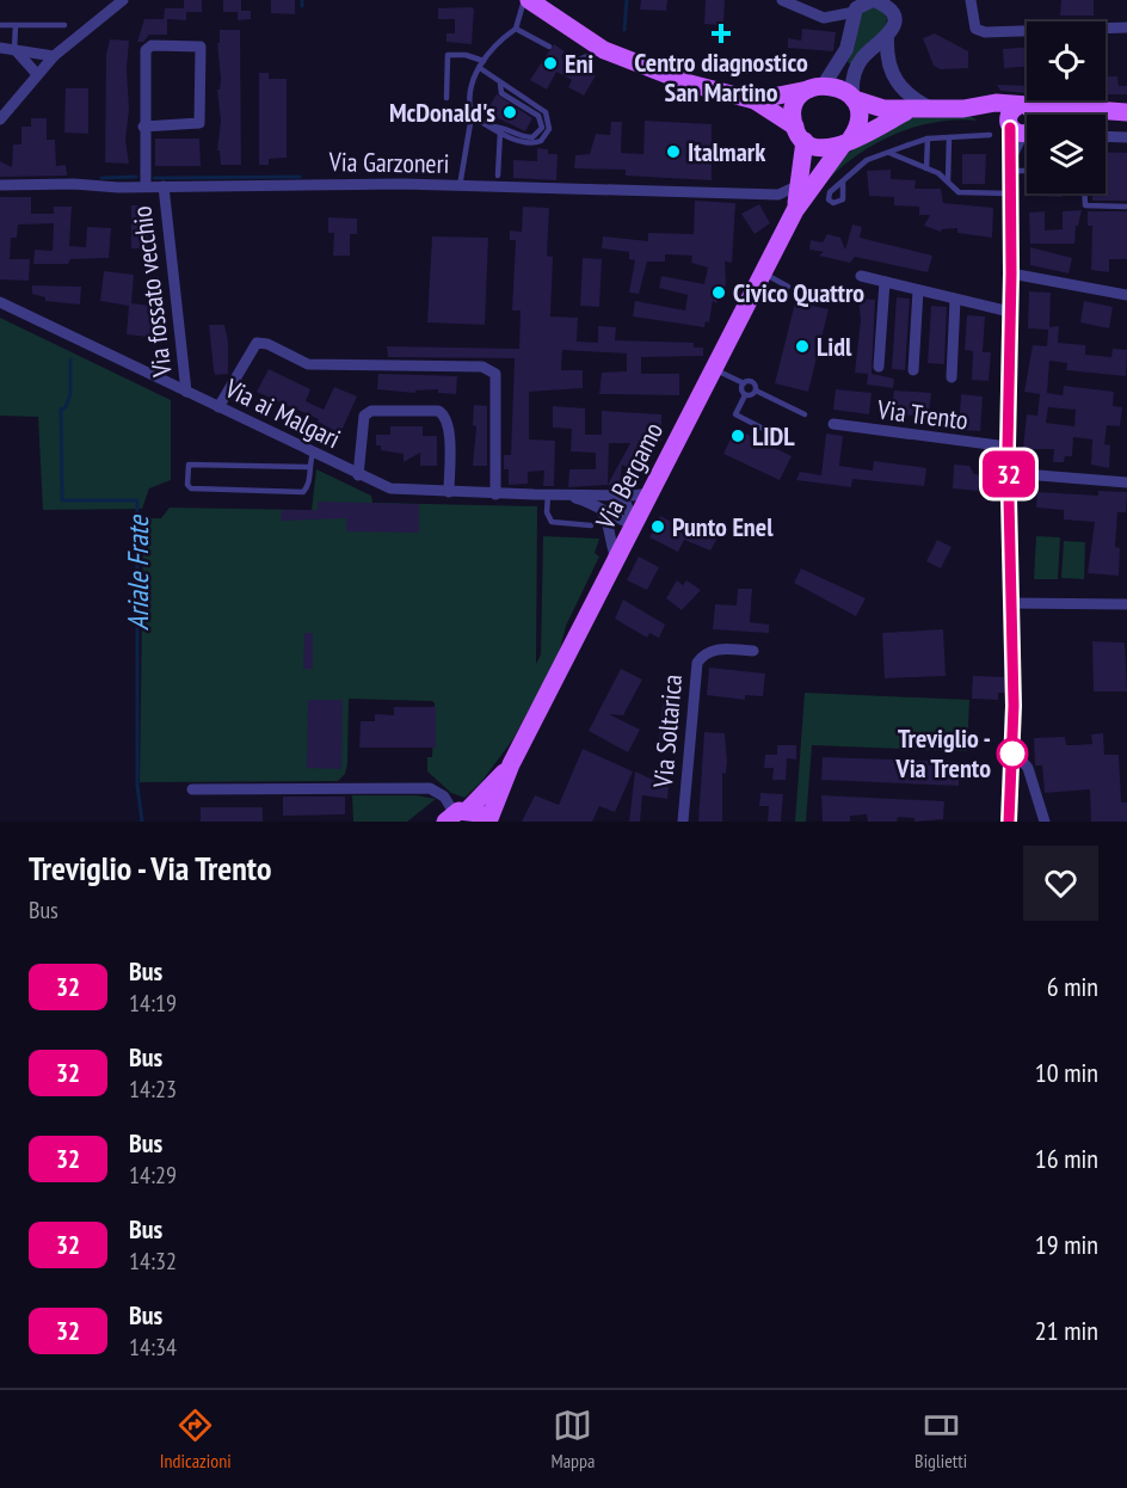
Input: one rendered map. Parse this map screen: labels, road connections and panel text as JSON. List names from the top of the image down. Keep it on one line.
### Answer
{"streets":{"main road":["Via Bergamo"],"street":["Via Garzoneri","Via fossato vecchio","Via ai Malgari","Via Trento","Via Soltarica"]},"crossings":[["Via Garzoneri","Via fossato vecchio"],["Via Garzoneri","Via Bergamo"],["Via fossato vecchio","Via ai Malgari"],["Via ai Malgari","Via Bergamo"]],"water":["Ariale Frate"],"places":{"health":["Centro diagnostico San Martino"],"other":["Eni","McDonald's","Italmark","Civico Quattro","Lidl","LIDL","Punto Enel","Treviglio - Via Trento"]},"lines":["bus line 32"],"page":{"on_map":"32","heading":["Treviglio - Via Trento","Bus"],"list":[{"mark":"32","name":"Bus","note":"14:19","value":"6 min"},{"mark":"32","name":"Bus","note":"14:23","value":"10 min"},{"mark":"32","name":"Bus","note":"14:29","value":"16 min"},{"mark":"32","name":"Bus","note":"14:32","value":"19 min"},{"mark":"32","name":"Bus","note":"14:34","value":"21 min"}],"tabs":["Indicazioni","Mappa","Biglietti"]}}
